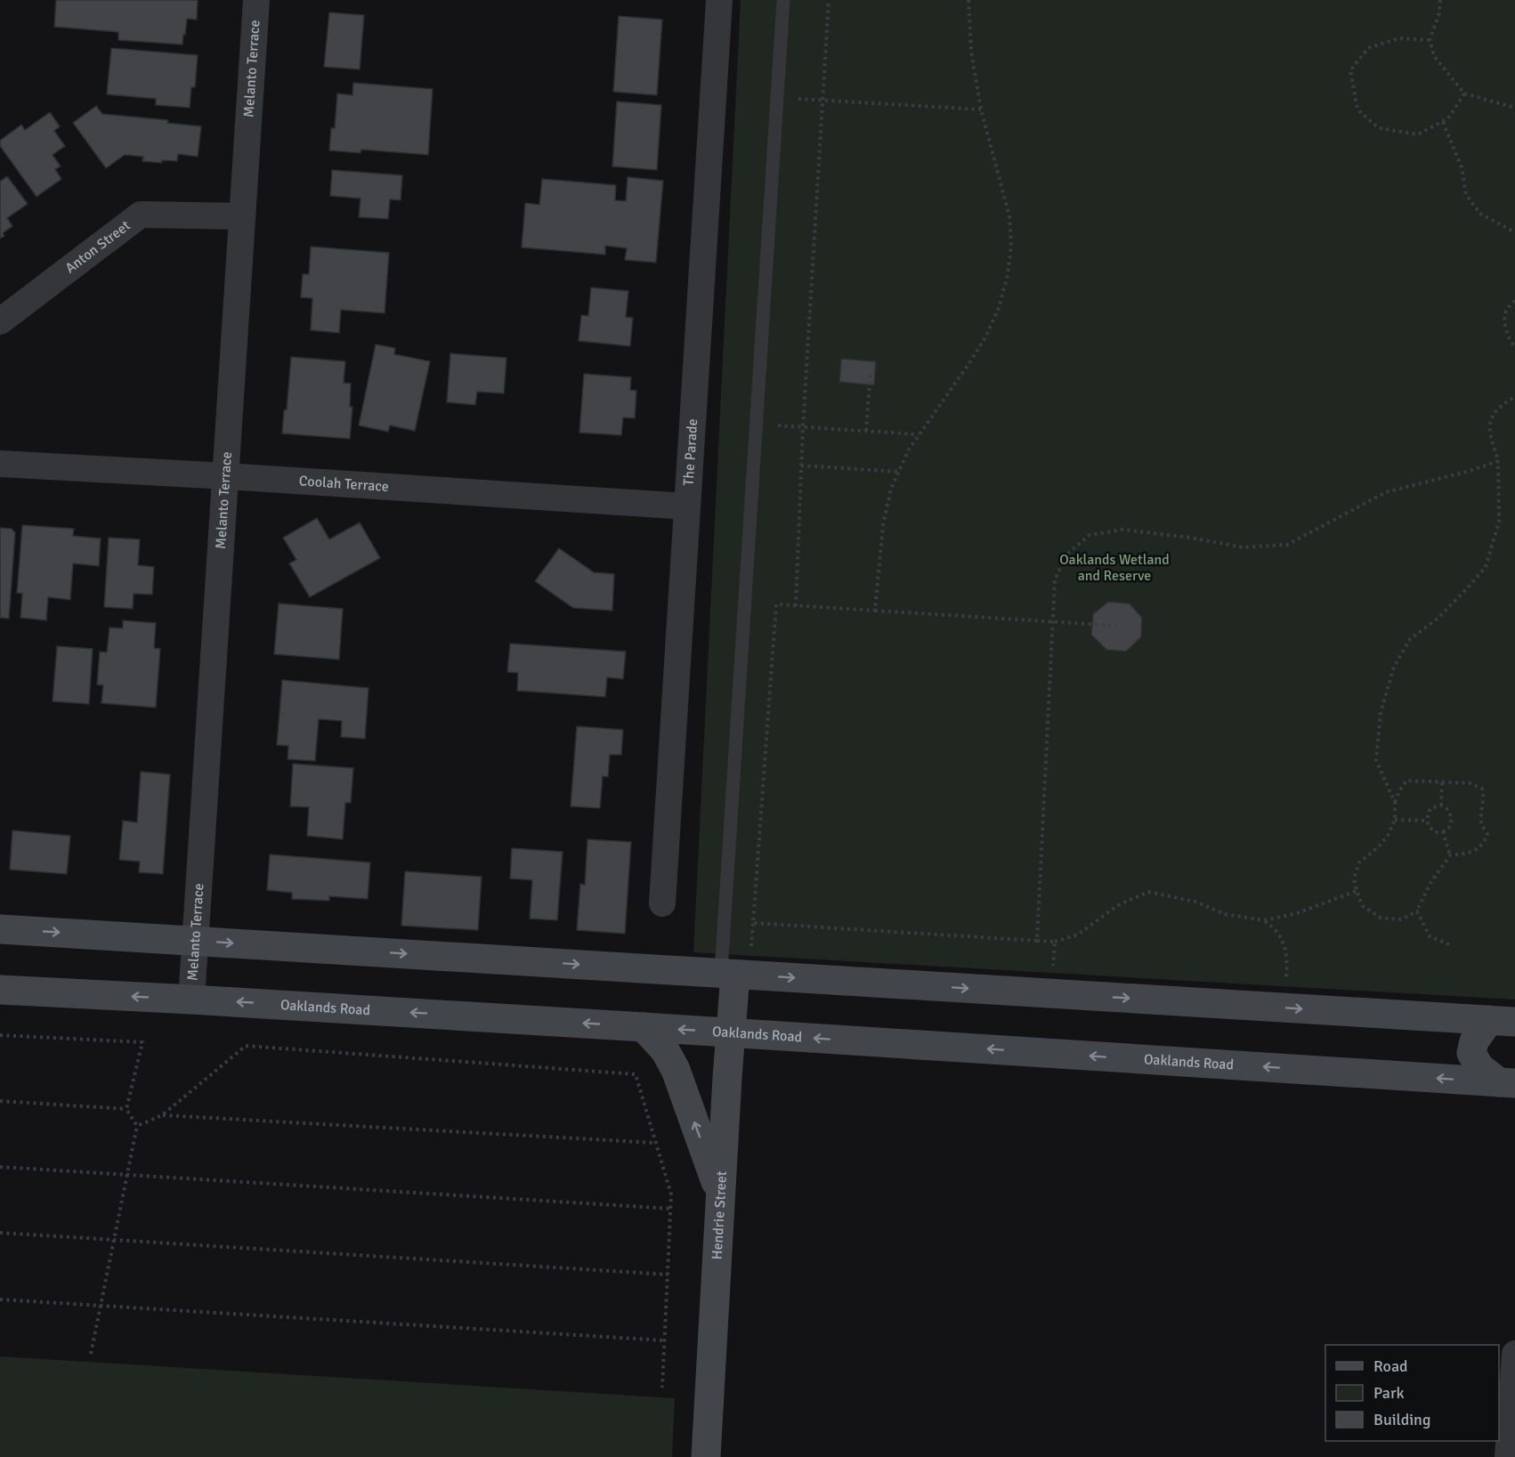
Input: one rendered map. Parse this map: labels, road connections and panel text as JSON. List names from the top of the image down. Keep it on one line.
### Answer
{"streets":{"main road":["Oaklands Road","Hendrie Street"],"street":["Melanto Terrace","Anton Street","The Parade","Coolah Terrace"]},"crossings":[["Melanto Terrace","Anton Street"],["Melanto Terrace","Coolah Terrace"],["Melanto Terrace","Oaklands Road"],["The Parade","Coolah Terrace"],["Oaklands Road","Hendrie Street"]],"parks":["Oaklands Wetland and Reserve"],"legend":["Road","Park","Building"]}
